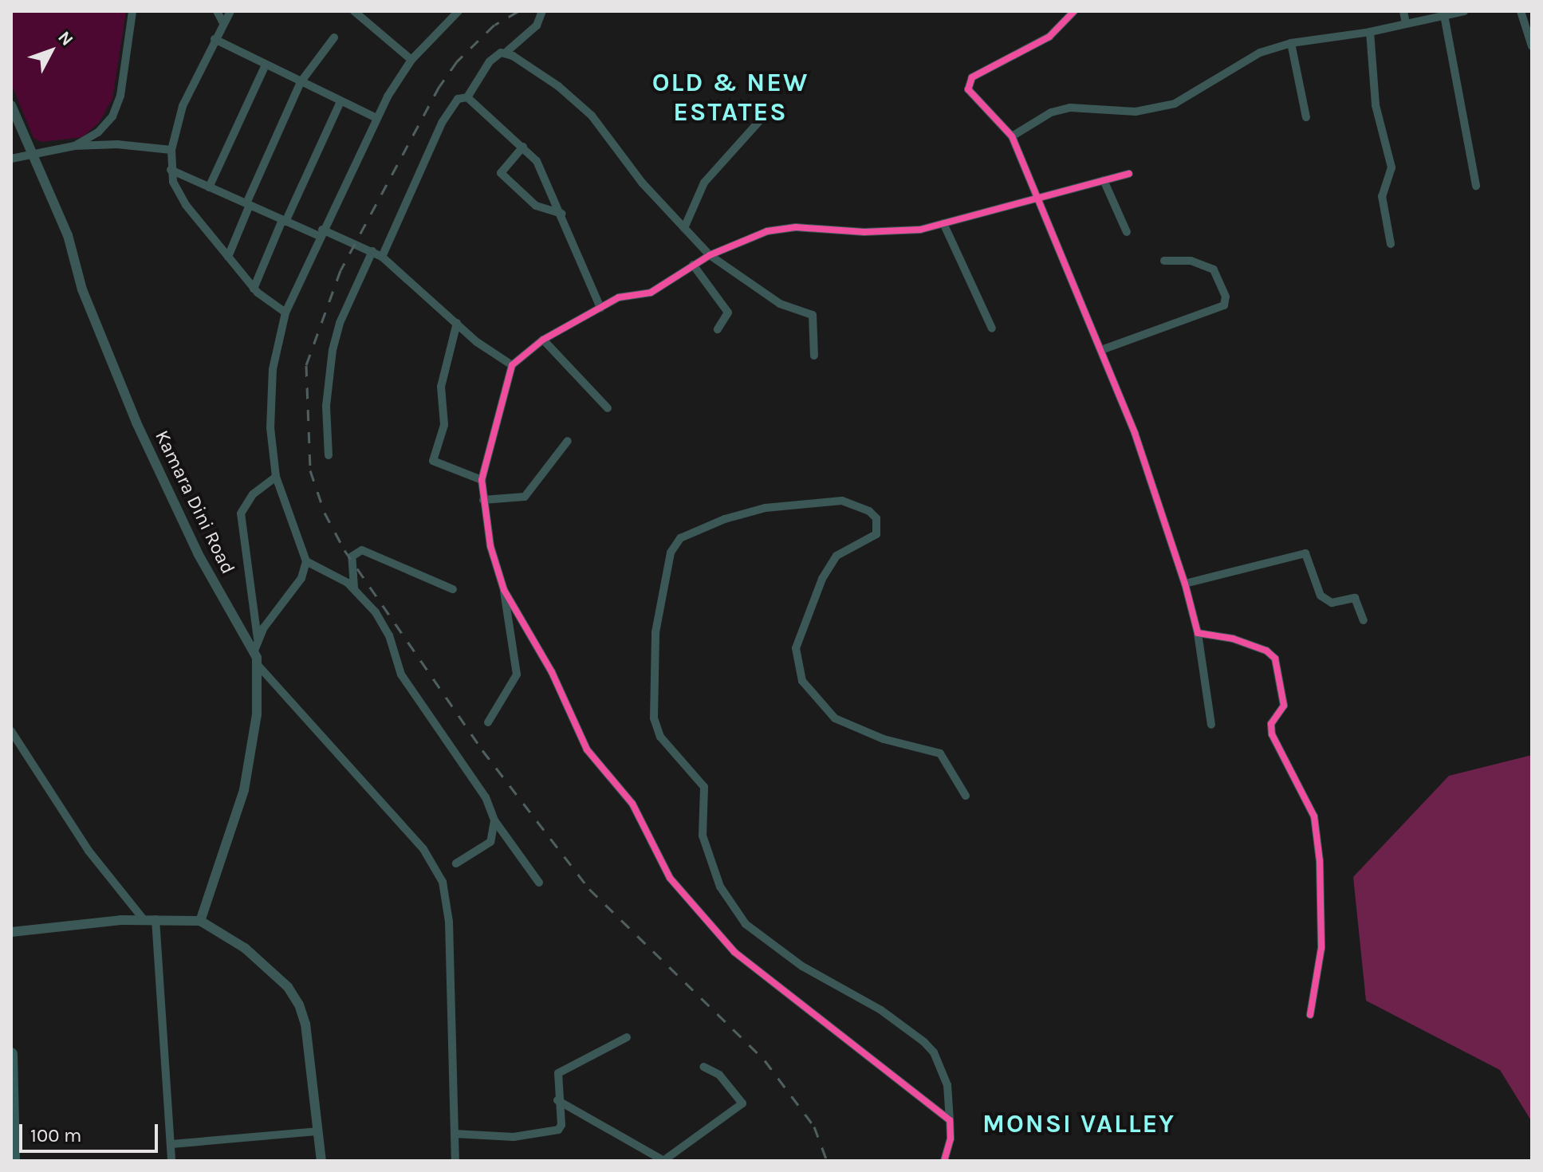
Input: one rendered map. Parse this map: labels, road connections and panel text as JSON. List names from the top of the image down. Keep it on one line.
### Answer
{"streets":{"street":["Kamara Dini Road"]},"districts":["OLD & NEW ESTATES","MONSI VALLEY"],"scale_bar":"100 m","north":"top right"}
